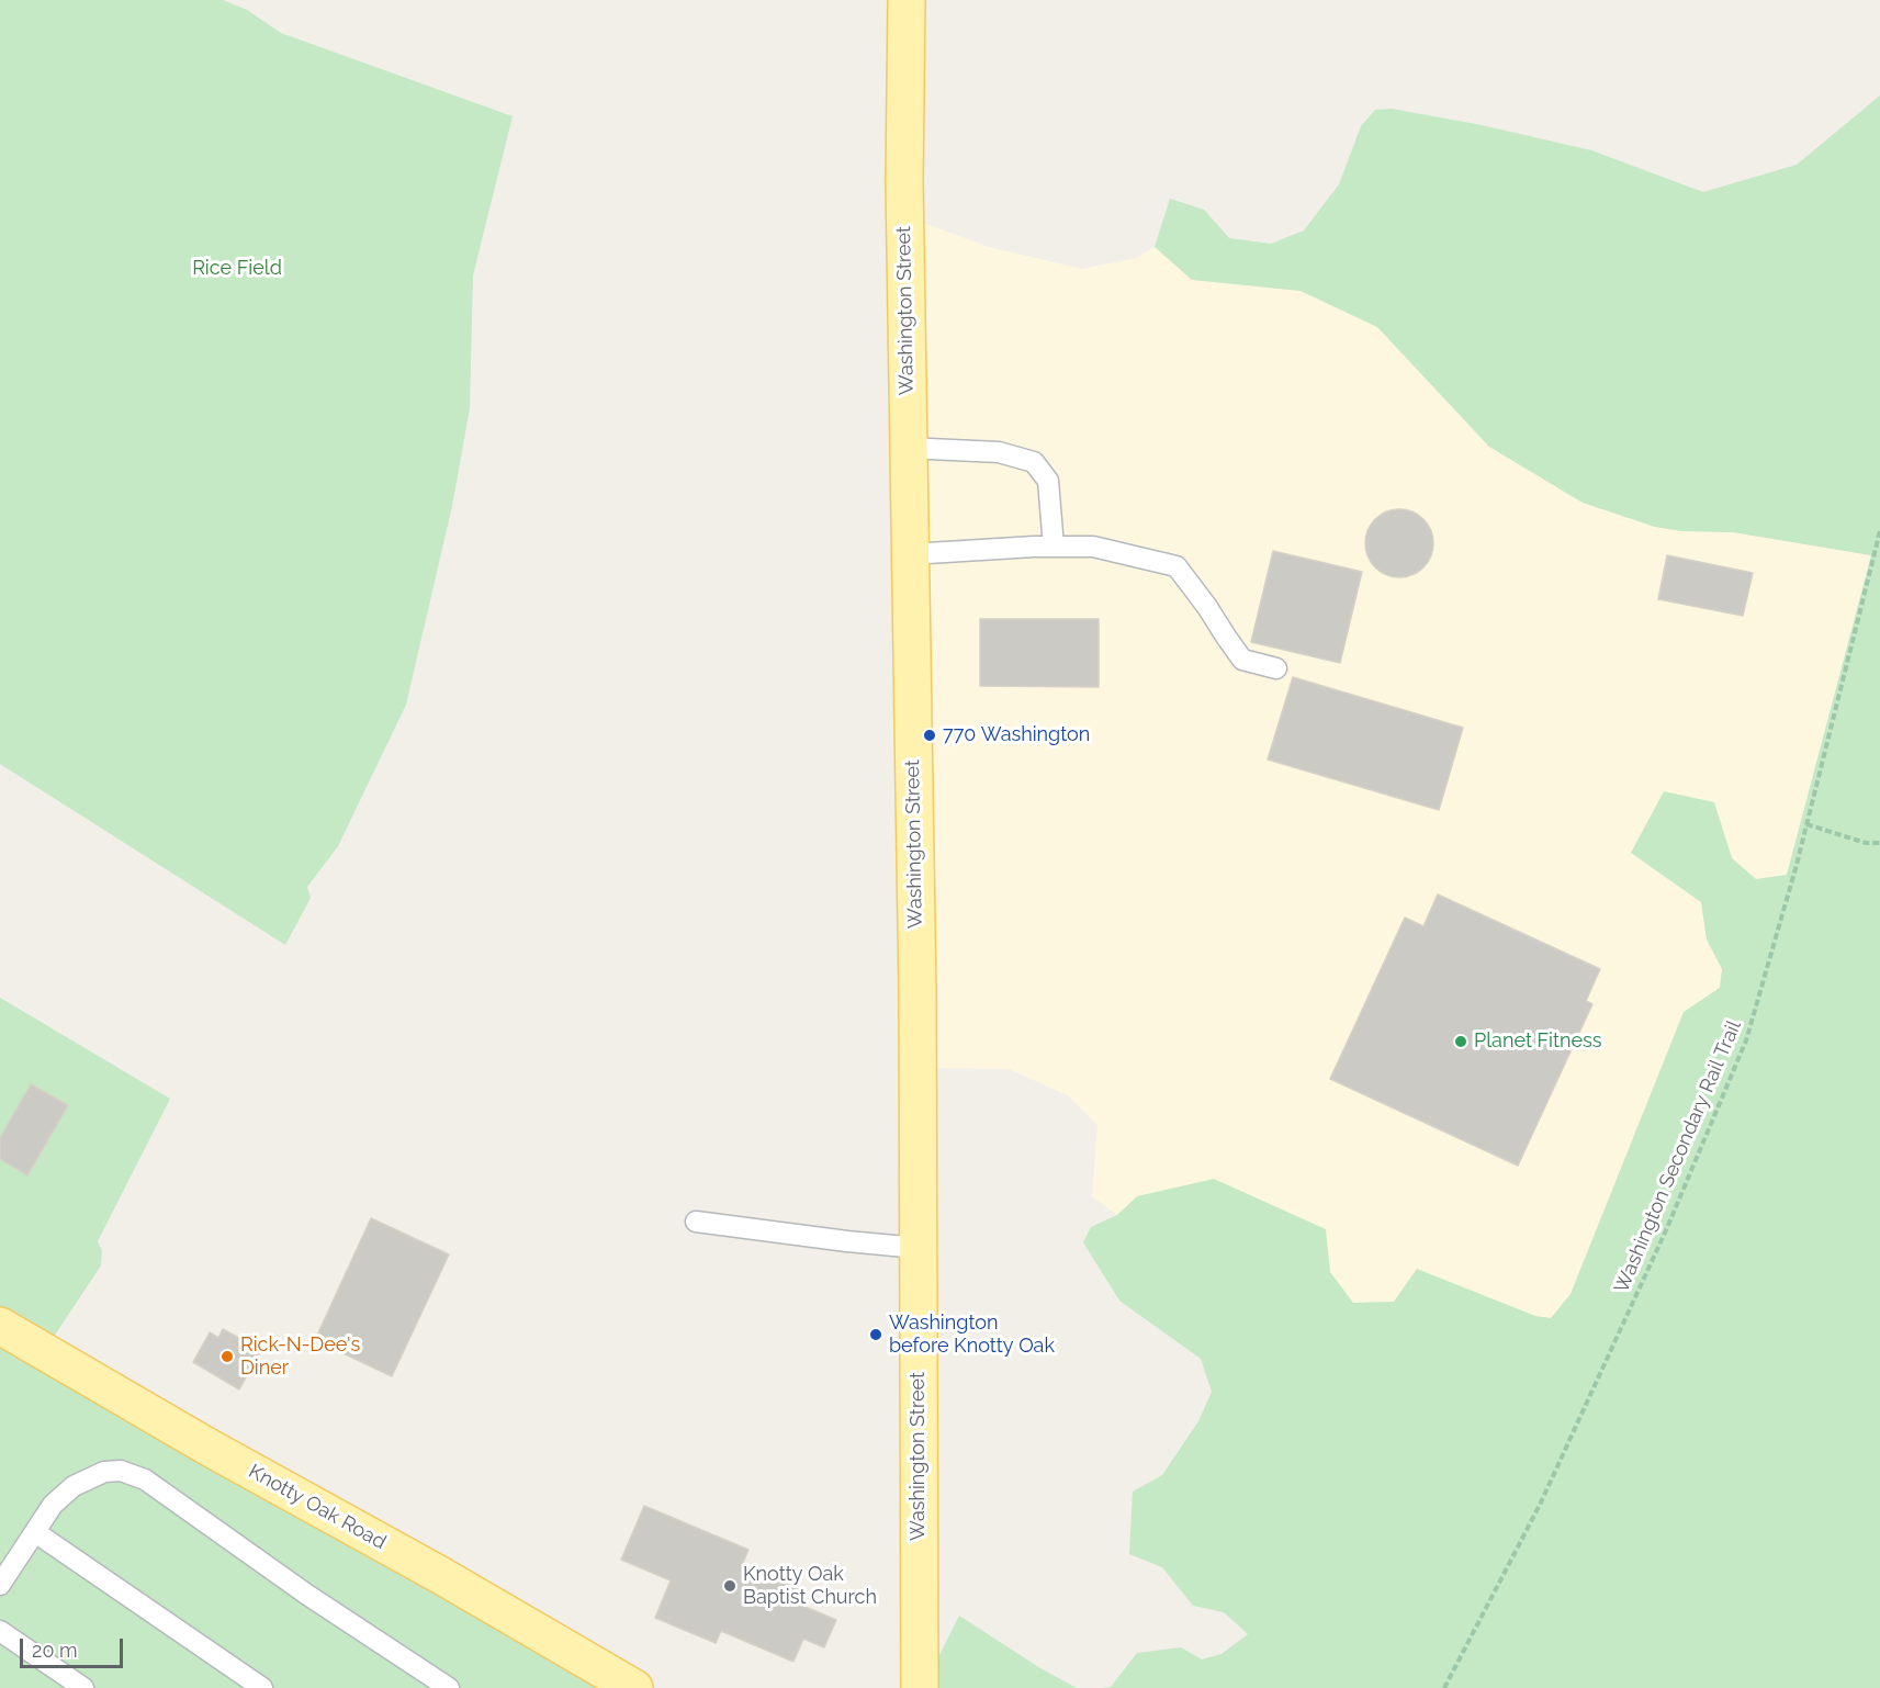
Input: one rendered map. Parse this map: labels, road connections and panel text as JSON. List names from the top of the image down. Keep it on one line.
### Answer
{"streets":{"main road":["Washington Street","Knotty Oak Road"],"path":["Washington Secondary Rail Trail"]},"parks":["Rice Field"],"places":["770 Washington","Planet Fitness","Washington before Knotty Oak","Rick-N-Dee's Diner","Knotty Oak Baptist Church"],"scale_bar":"20 m"}
